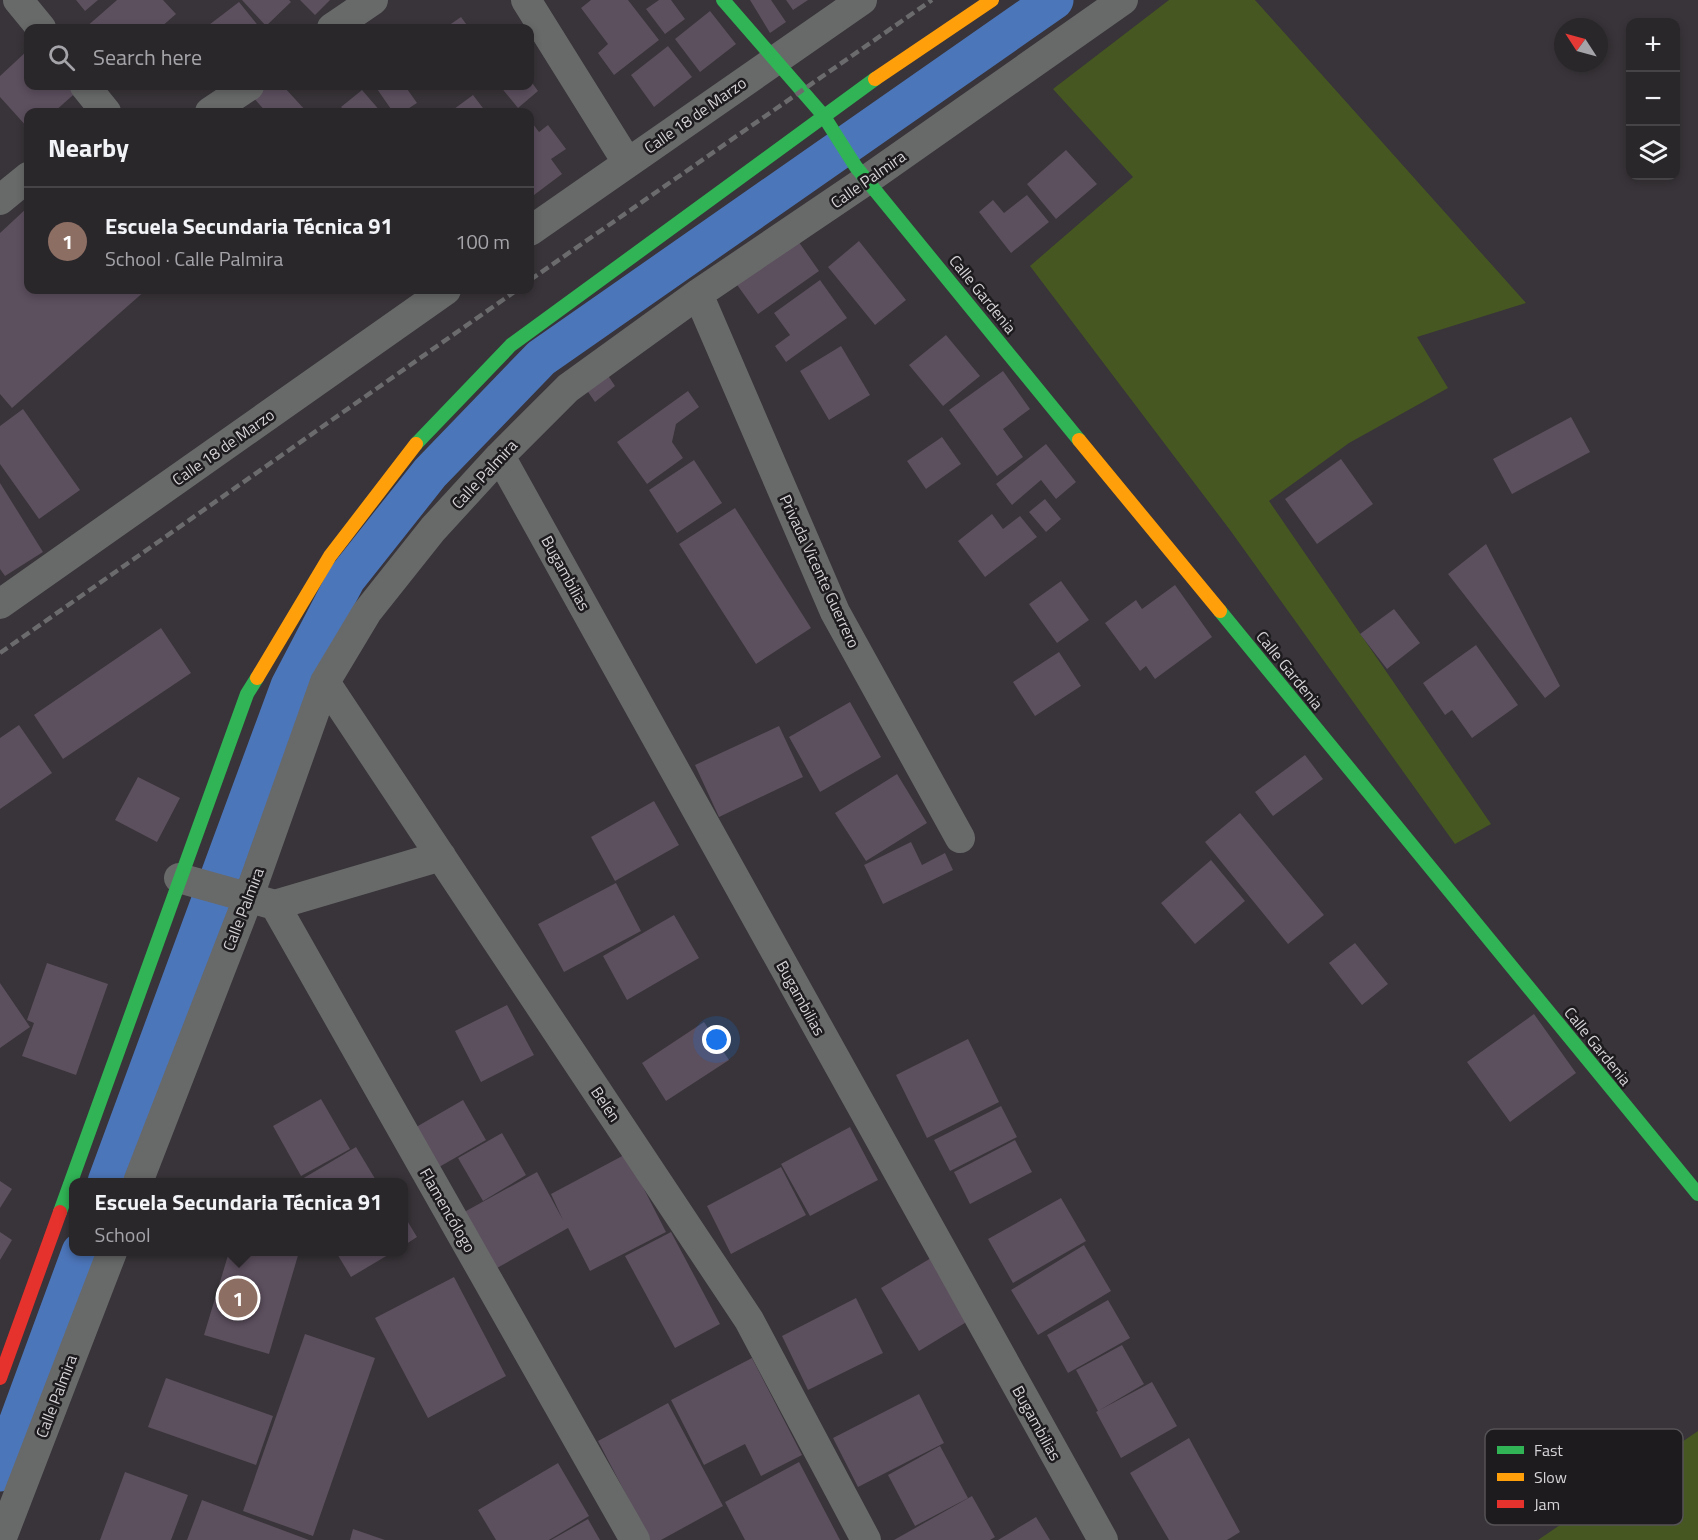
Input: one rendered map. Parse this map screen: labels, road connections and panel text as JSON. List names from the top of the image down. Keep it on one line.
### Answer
{"streets":{"street":["Calle 18 de Marzo","Calle Palmira","Calle Gardenia","Privada Vicente Guerrero","Bugambilias","Belén","Flamencólogo"]},"crossings":[["Calle 18 de Marzo","Calle Gardenia"],["Calle Palmira","Calle Gardenia"],["Calle Palmira","Privada Vicente Guerrero"],["Calle Palmira","Bugambilias"],["Calle Palmira","Belén"],["Calle Palmira","Flamencólogo"]],"legend":["Fast","Slow","Jam"],"north":"top left","page":{"map_buttons":["+","−"],"search":"Search here","heading":"Nearby","list":[{"mark":"1","name":"Escuela Secundaria Técnica 91","note":"School · Calle Palmira","value":"100 m"}],"popup":["Escuela Secundaria Técnica 91","School"],"pins":"1"}}
